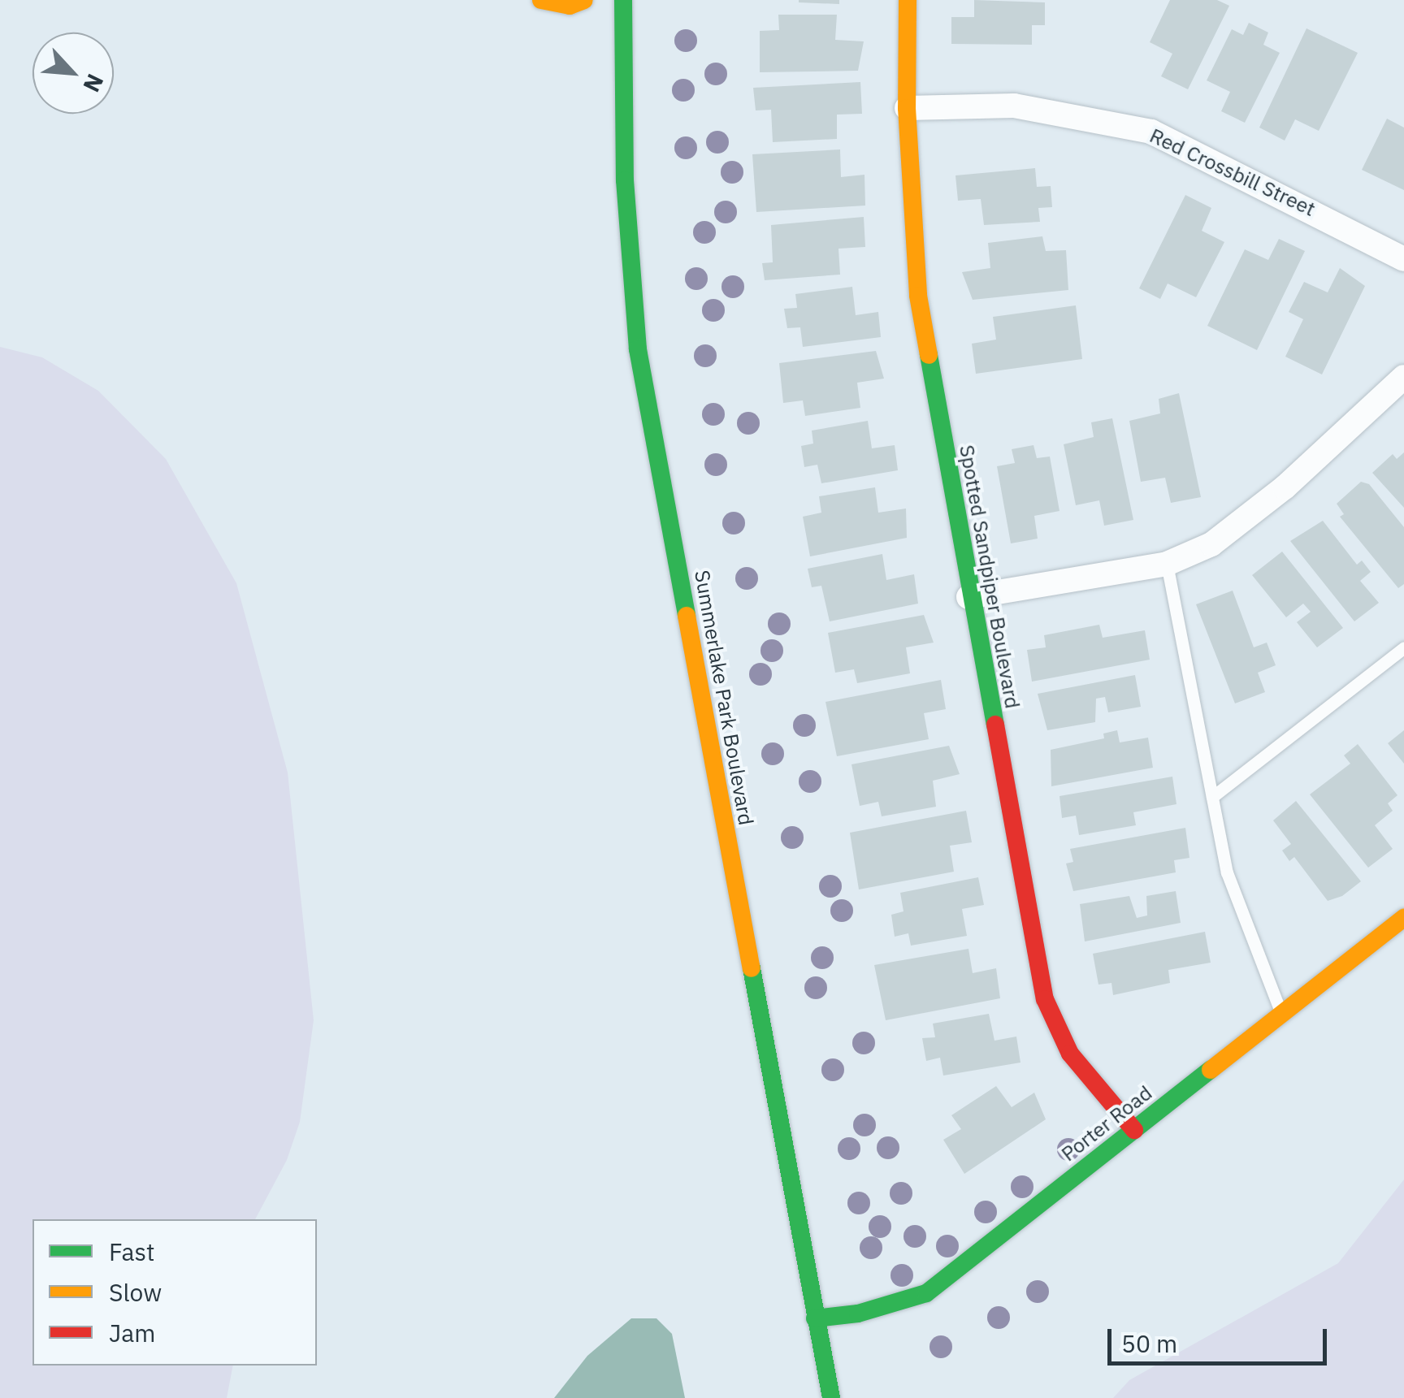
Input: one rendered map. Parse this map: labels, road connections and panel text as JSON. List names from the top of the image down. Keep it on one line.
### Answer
{"streets":{"street":["Red Crossbill Street","Spotted Sandpiper Boulevard","Summerlake Park Boulevard","Porter Road"]},"crossings":[["Red Crossbill Street","Spotted Sandpiper Boulevard"],["Spotted Sandpiper Boulevard","Porter Road"],["Summerlake Park Boulevard","Porter Road"]],"legend":["Fast","Slow","Jam"],"scale_bar":"50 m","north":"bottom right"}
